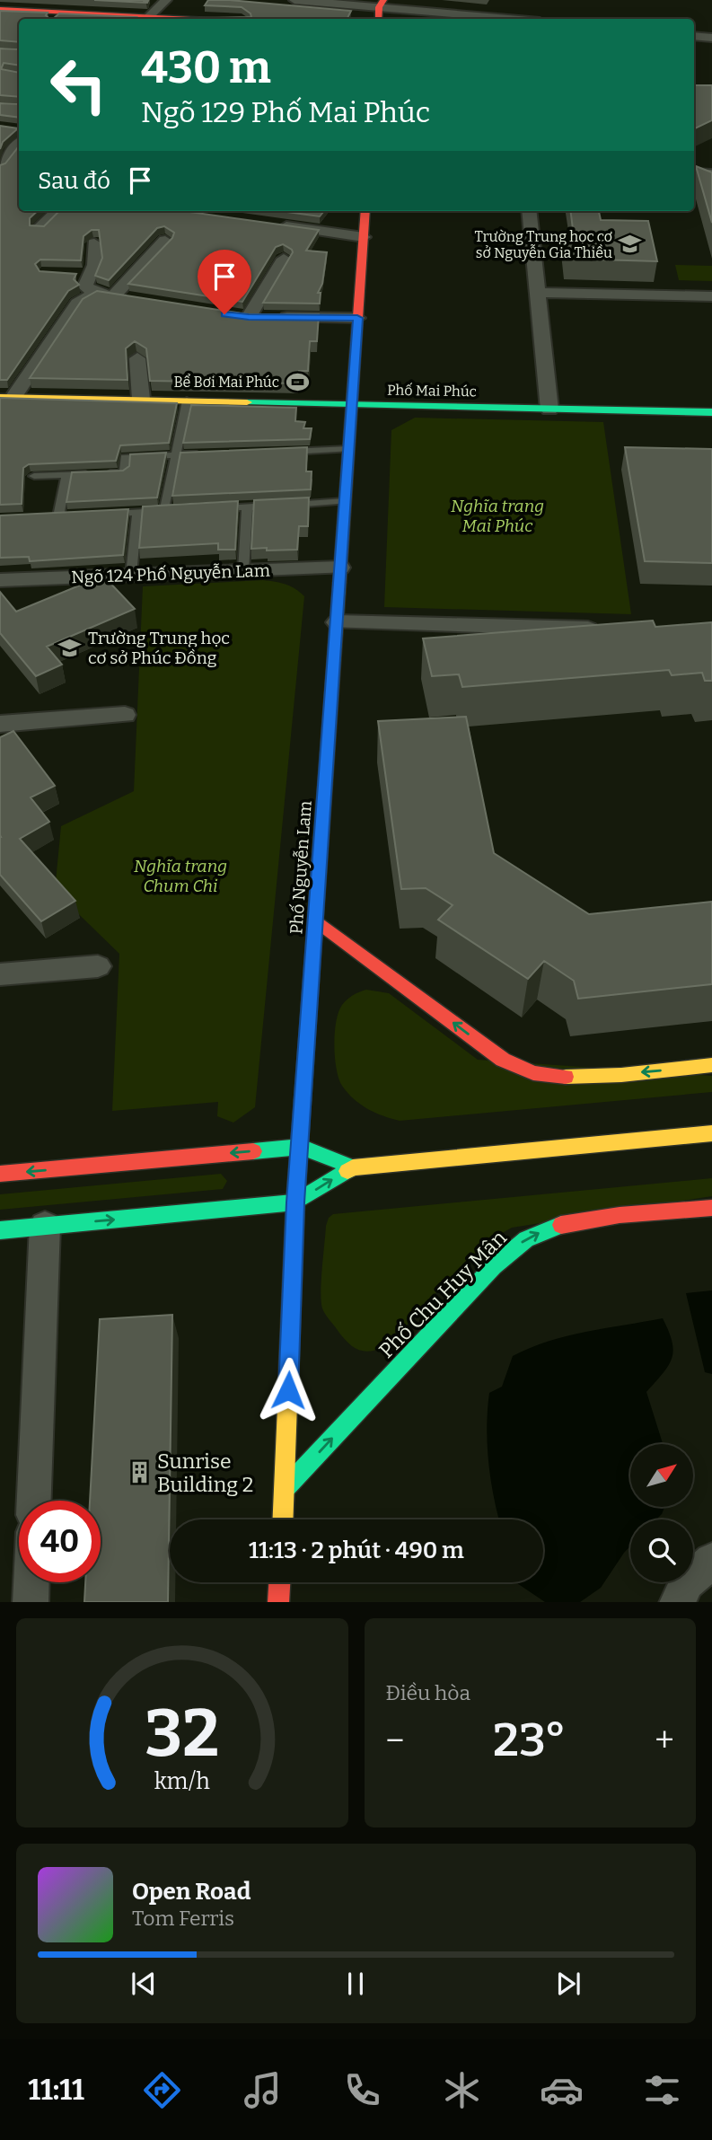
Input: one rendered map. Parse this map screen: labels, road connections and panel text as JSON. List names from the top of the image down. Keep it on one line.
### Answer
{"streets":{"street":["Phố Mai Phúc","Ngõ 124 Phố Nguyễn Lam","Phố Nguyễn Lam","Phố Chu Huy Mân"]},"crossings":[["Phố Mai Phúc","Phố Nguyễn Lam"],["Ngõ 124 Phố Nguyễn Lam","Phố Nguyễn Lam"],["Phố Nguyễn Lam","Phố Chu Huy Mân"]],"one_way":["Phố Chu Huy Mân"],"parks":["Nghĩa trang Mai Phúc","Nghĩa trang Chum Chi"],"places":{"school or university":["Trường Trung học cơ sở Nguyễn Gia Thiều","Trường Trung học cơ sở Phúc Đồng"],"sports":["Bể Bơi Mai Phúc"],"building":["Sunrise Building 2"]},"north":"top right","page":{"turn":["430 m","Ngõ 129 Phố Mai Phúc"],"then":"Sau đó","limit":"40","trip":"11:13 · 2 phút · 490 m","tile":"Điều hòa","heat":["−","23°","+"],"song":["Open Road","Tom Ferris"],"tabs":"11:11","gauge":["32","km/h"]}}
